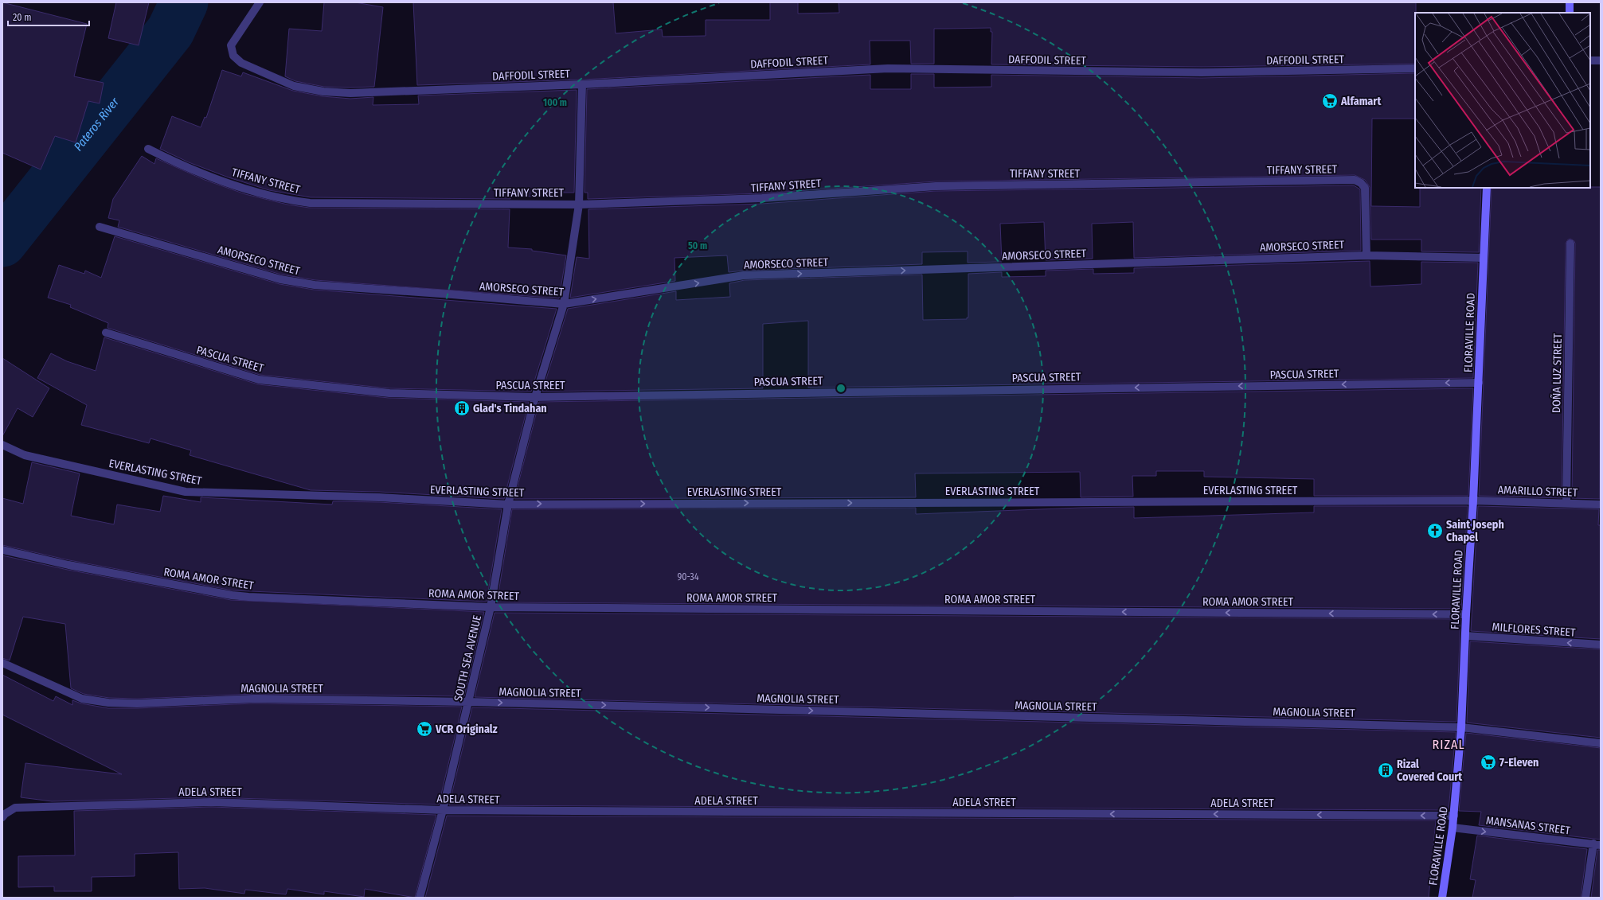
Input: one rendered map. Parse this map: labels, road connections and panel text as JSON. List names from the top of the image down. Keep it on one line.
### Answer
{"streets":{"street":["DAFFODIL STREET","TIFFANY STREET","AMORSECO STREET","FLORAVILLE ROAD","PASCUA STREET","DOÑA LUZ STREET","EVERLASTING STREET","AMARILLO STREET","ROMA AMOR STREET","MILFLORES STREET","SOUTH SEA AVENUE","MAGNOLIA STREET","ADELA STREET","MANSANAS STREET"]},"crossings":[["DAFFODIL STREET","SOUTH SEA AVENUE"],["TIFFANY STREET","AMORSECO STREET"],["TIFFANY STREET","SOUTH SEA AVENUE"],["AMORSECO STREET","FLORAVILLE ROAD"],["AMORSECO STREET","SOUTH SEA AVENUE"],["FLORAVILLE ROAD","PASCUA STREET"],["FLORAVILLE ROAD","EVERLASTING STREET"],["FLORAVILLE ROAD","AMARILLO STREET"],["FLORAVILLE ROAD","ROMA AMOR STREET"],["FLORAVILLE ROAD","MILFLORES STREET"],["FLORAVILLE ROAD","MAGNOLIA STREET"],["FLORAVILLE ROAD","ADELA STREET"],["FLORAVILLE ROAD","MANSANAS STREET"],["PASCUA STREET","SOUTH SEA AVENUE"],["DOÑA LUZ STREET","AMARILLO STREET"],["EVERLASTING STREET","AMARILLO STREET"],["EVERLASTING STREET","SOUTH SEA AVENUE"],["ROMA AMOR STREET","SOUTH SEA AVENUE"],["SOUTH SEA AVENUE","MAGNOLIA STREET"],["SOUTH SEA AVENUE","ADELA STREET"]],"one_way":["AMORSECO STREET","PASCUA STREET","EVERLASTING STREET","ROMA AMOR STREET","MILFLORES STREET","MAGNOLIA STREET","ADELA STREET","MANSANAS STREET"],"districts":["RIZAL"],"water":["Pateros River"],"places":{"supermarket":["Alfamart","VCR Originalz","7-Eleven"],"building":["Glad's Tindahan","Rizal Covered Court"],"church":["Saint Joseph Chapel"]},"house_numbers":["90-34"],"scale_bar":"20 m","rings":["100 m","50 m"]}
